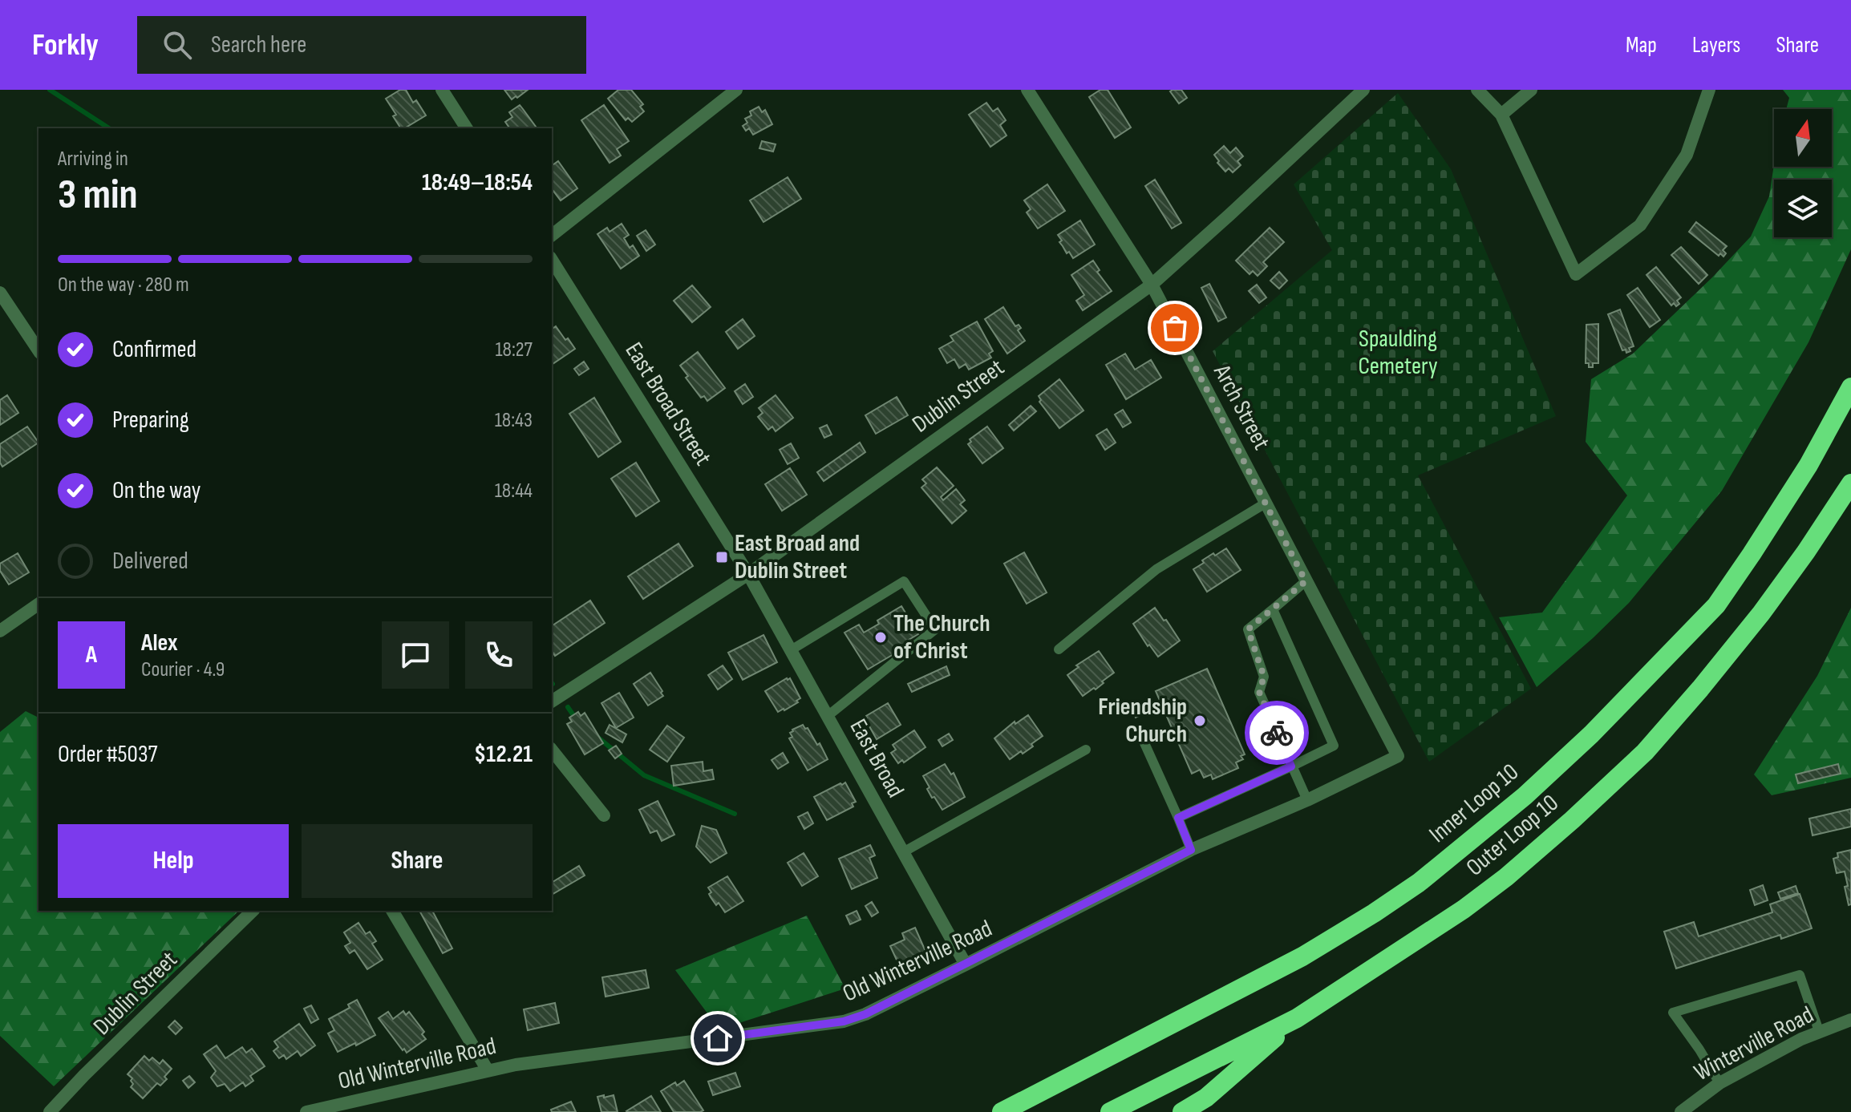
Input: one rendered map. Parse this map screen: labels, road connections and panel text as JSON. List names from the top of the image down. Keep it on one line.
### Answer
{"streets":{"highway":["Inner Loop 10","Outer Loop 10"],"street":["Dublin Street","East Broad Street","Arch Street","East Broad","Old Winterville Road","Winterville Road"]},"crossings":[["Dublin Street","East Broad Street"],["Dublin Street","Arch Street"],["Dublin Street","East Broad"],["East Broad Street","East Broad"],["Arch Street","Old Winterville Road"],["East Broad","Old Winterville Road"]],"parks":["Spaulding Cemetery"],"places":{"transit":["East Broad and Dublin Street"],"other":["The Church of Christ","Friendship Church"]},"north":"top","page":{"header":"Forkly","search":"Search here","nav":["Map","Layers","Share"],"heading":["3 min","Arriving in","18:49–18:54"],"panel":["Alex","Courier · 4.9","Order #5037","$12.21"],"bar":"On the way · 280 m","list":[["Confirmed","18:27"],["Preparing","18:43"],["On the way","18:44"],"Delivered"],"round":"A","buttons":["Help","Share"]}}
